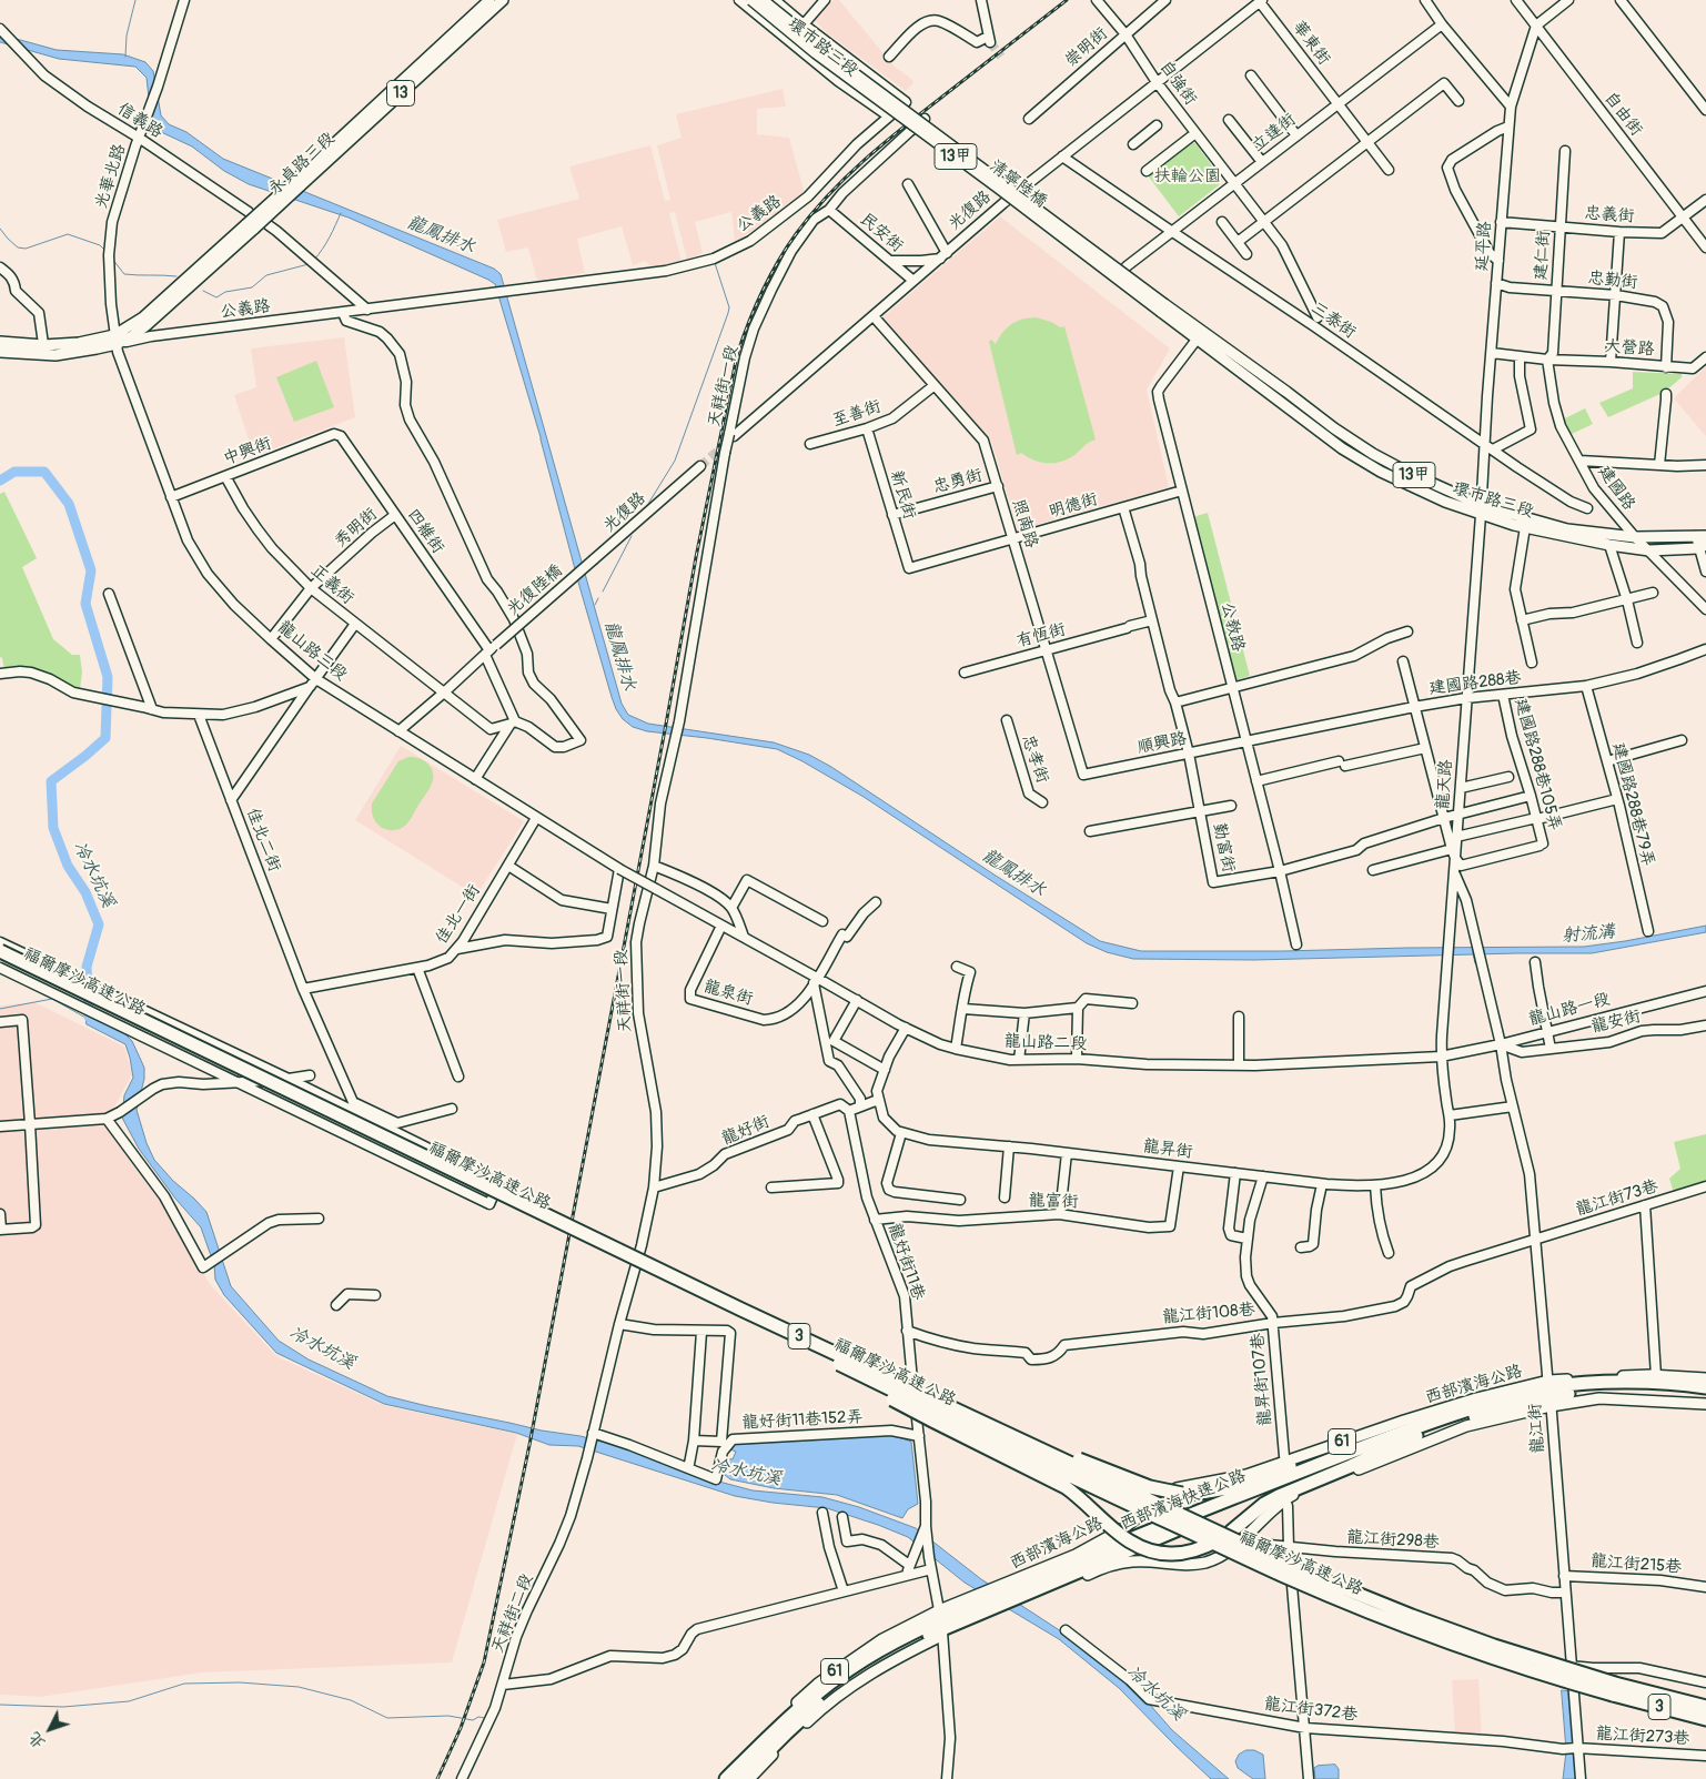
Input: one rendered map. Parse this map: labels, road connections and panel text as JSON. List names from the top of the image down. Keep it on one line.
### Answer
{"streets":{"highway":["福爾摩沙高速公路","3","61","西部濱海快速公路"],"main road":["環市路三段","13","13甲","永貞路三段","清寧陸橋","公義路","西部濱海公路"],"street":["華東街","崇明街","自強街","自由街","信義路","立達街","光華北路","光復路","忠義街","民安街","延平路","建仁街","忠勤街","三泰街","大營路","天祥街一段","至善街","中興街","忠勇街","建國路","新民街","明德街","照南路","秀明街","四維街","正義街","光復陸橋","公教路","有恆街","龍山路三段","建國路288巷","順興路","忠孝街","建國路288巷105弄","龍天路","建國路288巷79弄","佳北二街","勤富街","佳北一街","龍泉街","龍山路一段","龍安街","龍山路二段","龍好街","龍昇街","龍江街73巷","龍富街","龍好街11巷","龍江街108巷","龍昇街107巷","龍好街11巷152弄","龍江街","龍江街298巷","龍江街215巷","天祥街二段","龍江街372巷","龍江街273巷"]},"crossings":[["華東街","立達街"],["華東街","光復路"],["環市路三段","清寧陸橋"],["環市路三段","公義路"],["環市路三段","延平路"],["環市路三段","建國路"],["環市路三段","公教路"],["環市路三段","龍天路"],["崇明街","自強街"],["自強街","立達街"],["自強街","光復路"],["自由街","忠義街"],["自由街","延平路"],["信義路","光華北路"],["立達街","三泰街"],["永貞路三段","光華北路"],["永貞路三段","公義路"],["永貞路三段","龍山路三段"],["光華北路","公義路"],["光華北路","龍山路三段"],["光復路","民安街"],["光復路","三泰街"],["光復路","天祥街一段"],["光復路","照南路"],["光復路","光復陸橋"],["公義路","龍山路三段"],["忠義街","延平路"],["忠義街","建仁街"],["民安街","天祥街一段"],["延平路","忠勤街"],["延平路","三泰街"],["延平路","大營路"],["延平路","龍天路"],["建仁街","忠勤街"],["建仁街","大營路"],["建仁街","建國路"],["忠勤街","大營路"],["大營路","建國路"],["天祥街一段","龍好街"],["至善街","新民街"],["至善街","照南路"],["中興街","四維街"],["中興街","正義街"],["中興街","龍山路三段"],["忠勇街","新民街"],["忠勇街","照南路"],["新民街","明德街"],["明德街","照南路"],["明德街","公教路"],["明德街","勤富街"],["照南路","有恆街"],["照南路","順興路"],["秀明街","四維街"],["秀明街","正義街"],["秀明街","龍山路三段"],["四維街","正義街"],["四維街","光復陸橋"],["正義街","佳北二街"],["公教路","建國路288巷"],["公教路","順興路"],["公教路","勤富街"],["有恆街","勤富街"],["龍山路三段","佳北二街"],["龍山路三段","佳北一街"],["龍山路三段","龍山路二段"],["建國路288巷","順興路"],["建國路288巷","建國路288巷105弄"],["建國路288巷","龍天路"],["建國路288巷","建國路288巷79弄"],["順興路","勤富街"],["建國路288巷105弄","龍天路"],["龍天路","龍山路一段"],["龍天路","龍山路二段"],["龍天路","龍昇街"],["龍天路","龍江街"],["佳北二街","佳北一街"],["福爾摩沙高速公路","西部濱海公路"],["龍泉街","龍山路二段"],["龍山路一段","龍安街"],["龍山路一段","龍山路二段"],["龍山路一段","龍昇街"],["龍山路一段","龍江街"],["龍安街","龍江街"],["龍山路二段","龍昇街"],["龍好街","龍昇街"],["龍好街","龍好街11巷"],["龍昇街","龍富街"],["龍昇街","龍昇街107巷"],["龍江街73巷","龍江街108巷"],["龍江街73巷","龍江街"],["龍富街","龍好街11巷"],["龍好街11巷","龍江街108巷"],["龍好街11巷","西部濱海公路"],["龍好街11巷","龍好街11巷152弄"],["龍好街11巷","西部濱海快速公路"],["龍江街108巷","龍昇街107巷"],["龍江街108巷","龍江街"],["西部濱海公路","龍江街"],["西部濱海公路","西部濱海快速公路"],["西部濱海公路","龍江街298巷"],["龍好街11巷152弄","天祥街二段"],["龍江街","西部濱海快速公路"],["龍江街","龍江街298巷"],["龍江街","龍江街215巷"],["龍江街","龍江街372巷"],["龍江街","龍江街273巷"],["龍江街372巷","龍江街273巷"]],"water":["龍鳳排水","冷水坑溪","射流溝"],"parks":["扶輪公園"],"north":"bottom left"}
